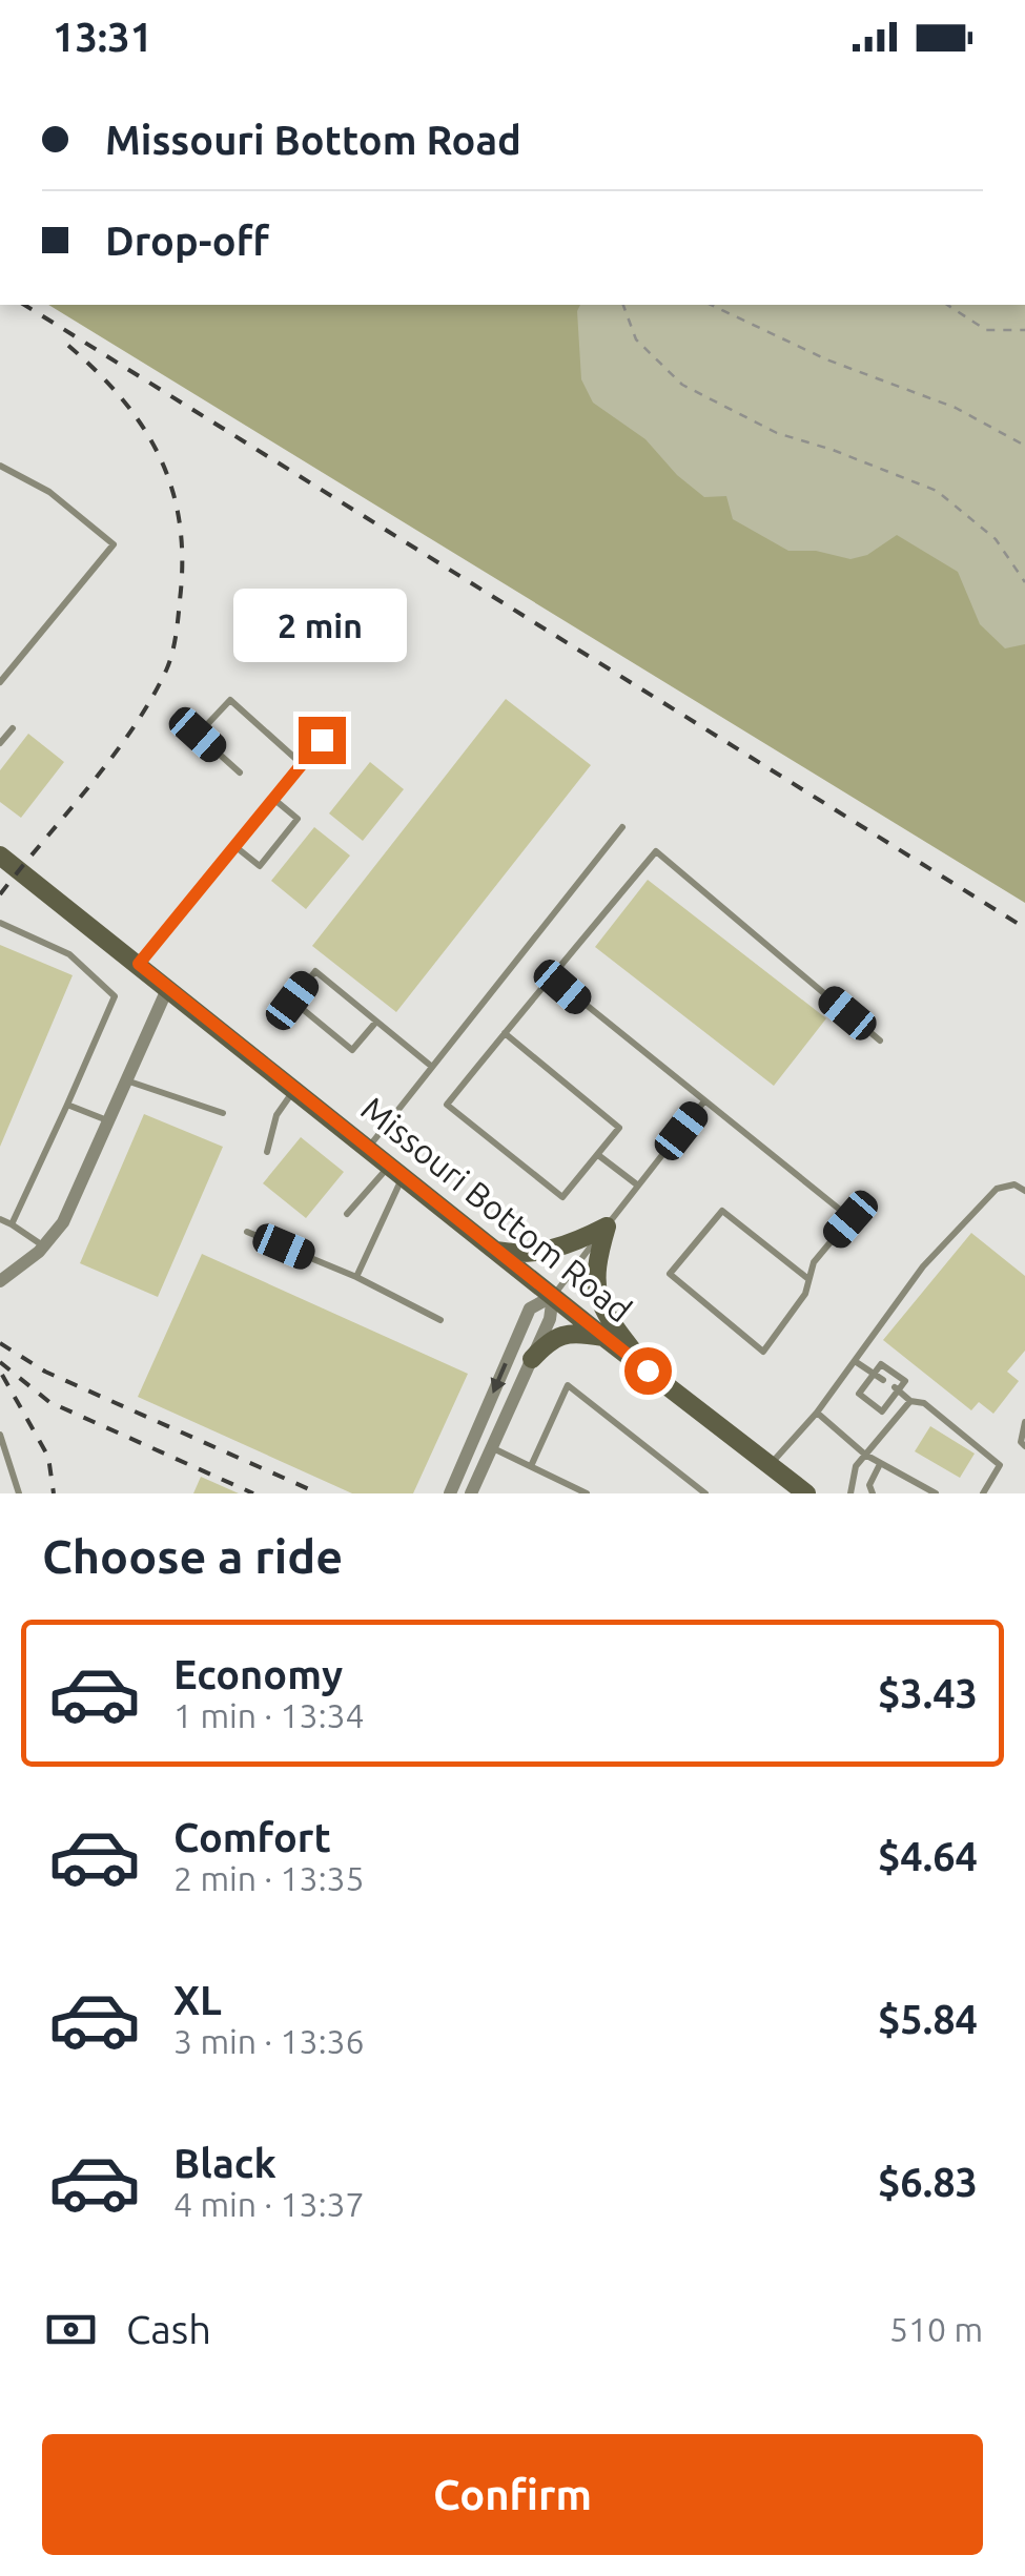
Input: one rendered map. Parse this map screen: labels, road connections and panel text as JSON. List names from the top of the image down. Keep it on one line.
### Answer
{"streets":{"street":["Missouri Bottom Road"]},"page":{"status":"13:31","banner":["Missouri Bottom Road","Drop-off"],"bubble":"2 min","heading":"Choose a ride","list":[{"name":"Economy","note":"1 min · 13:34","value":"$3.43"},{"name":"Comfort","note":"2 min · 13:35","value":"$4.64"},{"name":"XL","note":"3 min · 13:36","value":"$5.84"},{"name":"Black","note":"4 min · 13:37","value":"$6.83"}],"pay":["Cash","510 m"],"buttons":"Confirm"}}
